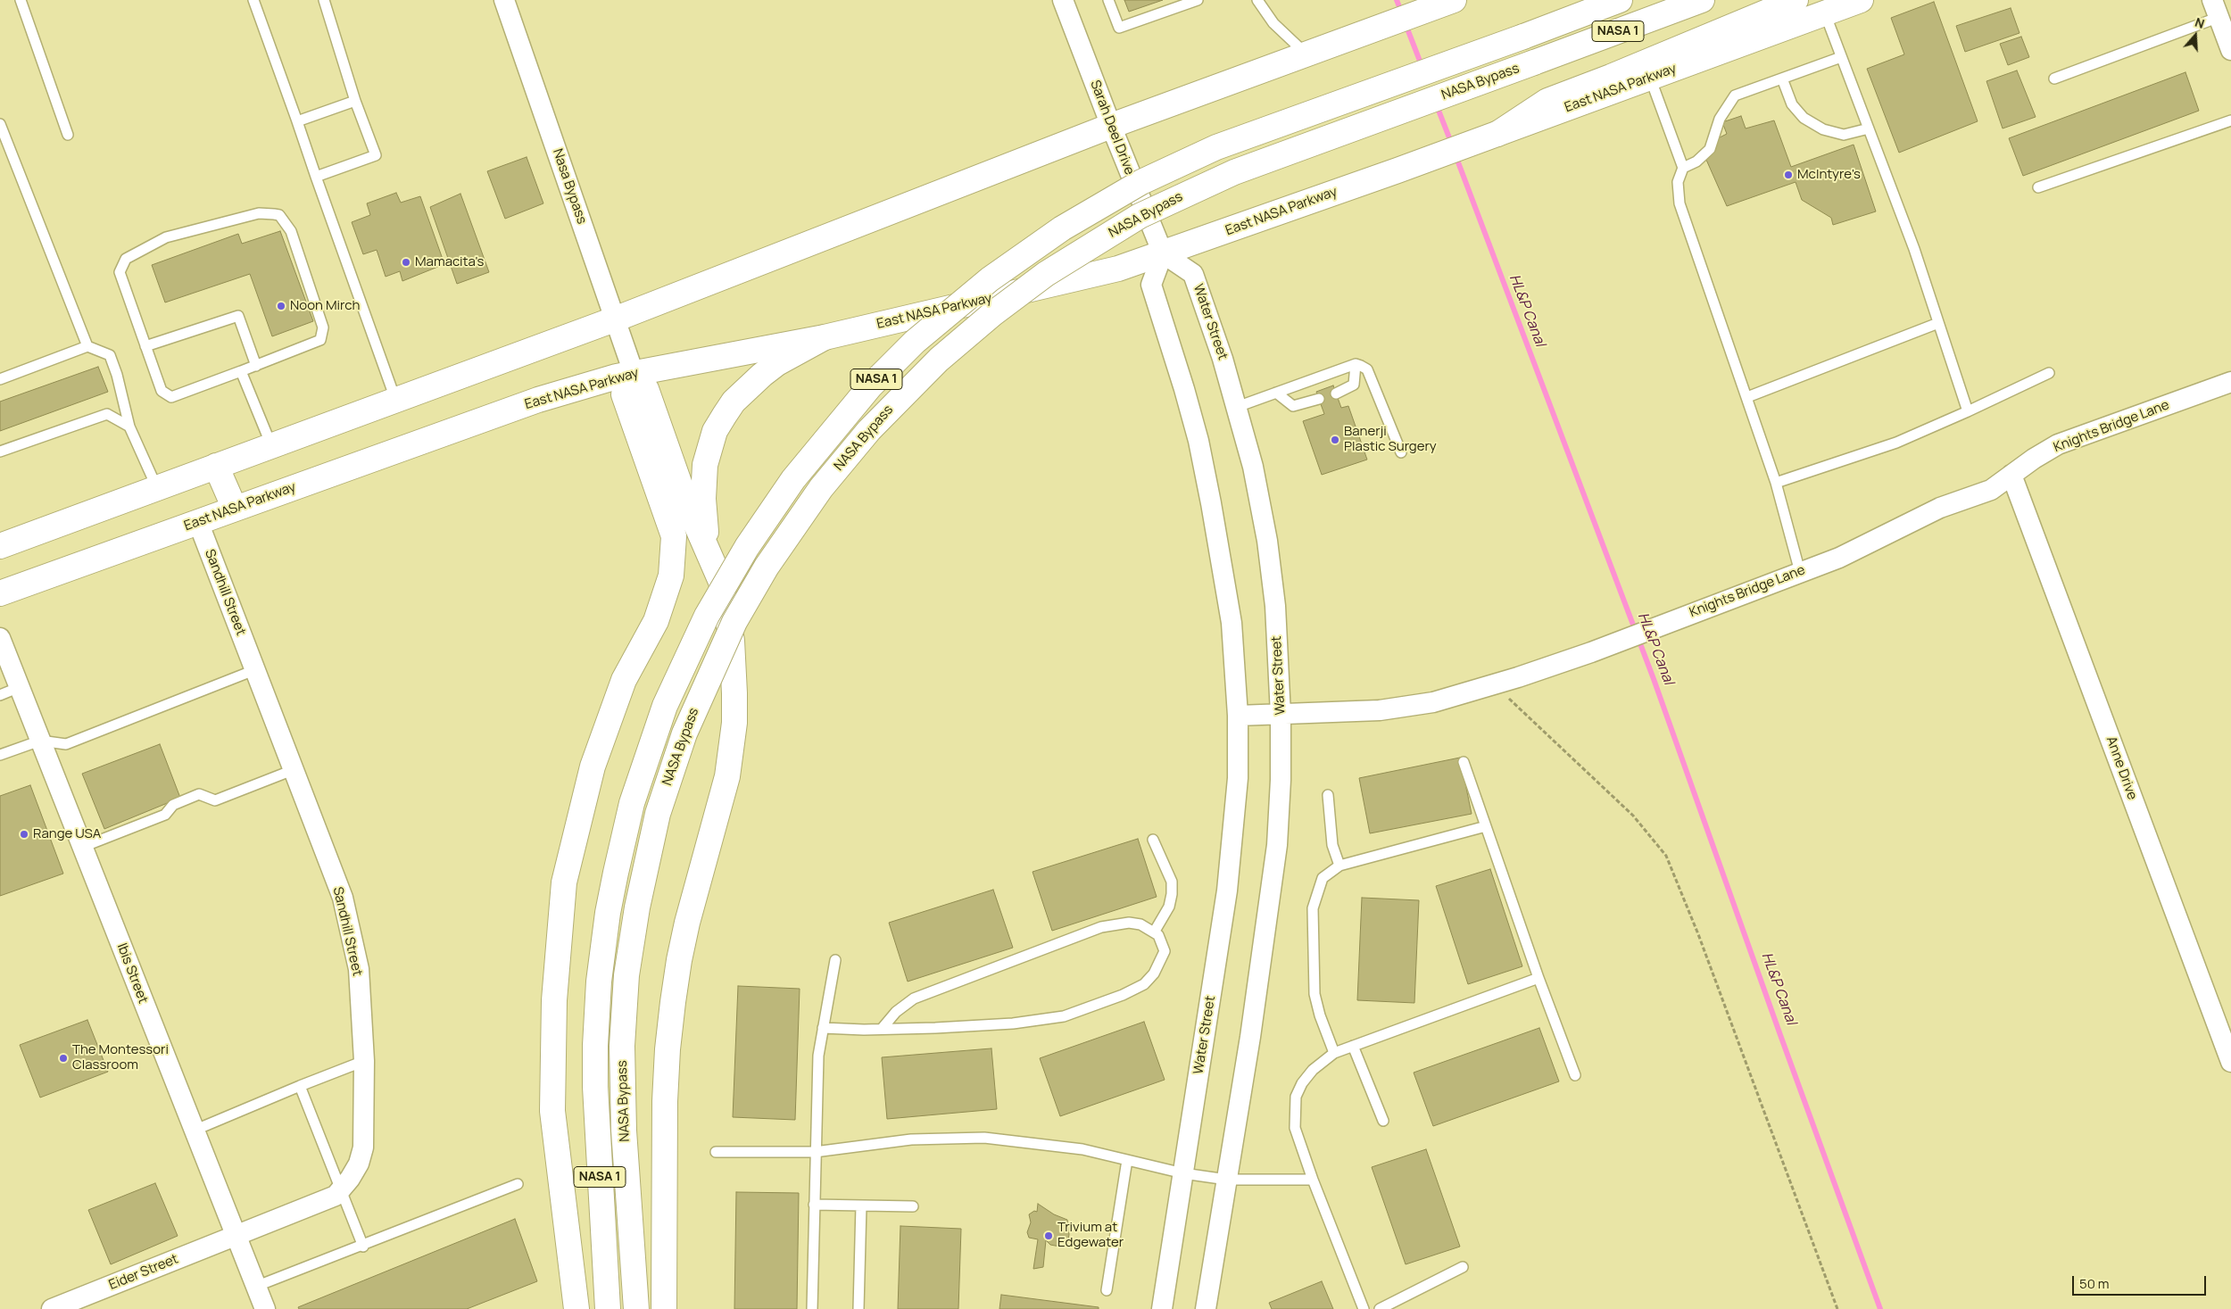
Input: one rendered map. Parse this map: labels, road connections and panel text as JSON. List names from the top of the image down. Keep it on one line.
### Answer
{"streets":{"main road":["NASA 1","NASA Bypass","East NASA Parkway"],"street":["Sarah Deel Drive","Nasa Bypass","Water Street","Knights Bridge Lane","Sandhill Street","Anne Drive","Ibis Street","Eider Street"]},"crossings":[["East NASA Parkway","Sarah Deel Drive"],["East NASA Parkway","Nasa Bypass"],["East NASA Parkway","Water Street"],["East NASA Parkway","Sandhill Street"],["Sarah Deel Drive","Water Street"],["Water Street","Knights Bridge Lane"],["Knights Bridge Lane","Anne Drive"],["Sandhill Street","Ibis Street"],["Sandhill Street","Eider Street"],["Ibis Street","Eider Street"]],"water":["HL&P Canal"],"places":["McIntyre's","Mamacita's","Noon Mirch","Banerji Plastic Surgery","Range USA","The Montessori Classroom","Trivium at Edgewater"],"scale_bar":"50 m","north":"top"}
